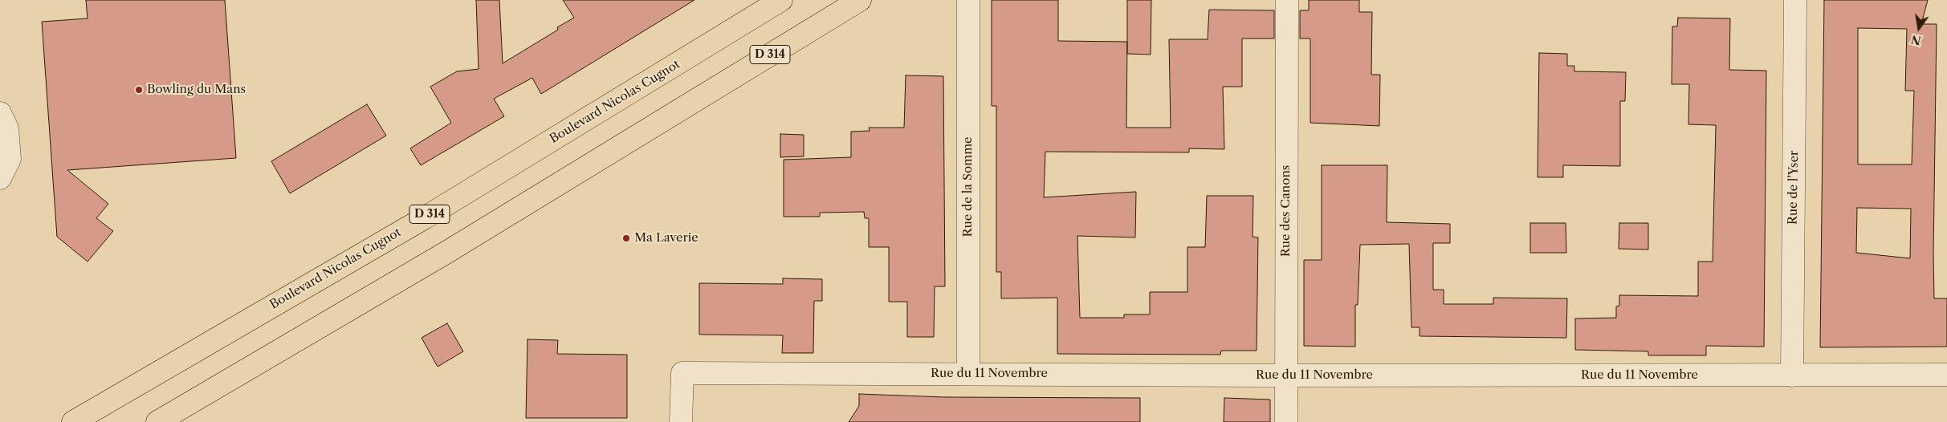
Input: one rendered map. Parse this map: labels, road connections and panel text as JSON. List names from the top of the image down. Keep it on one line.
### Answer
{"streets":{"main road":["D 314","Boulevard Nicolas Cugnot"],"street":["Rue de la Somme","Rue de l'Yser","Rue des Canons","Rue du 11 Novembre"]},"crossings":[["Rue de la Somme","Rue du 11 Novembre"],["Rue de l'Yser","Rue du 11 Novembre"],["Rue des Canons","Rue du 11 Novembre"]],"places":["Bowling du Mans","Ma Laverie"],"north":"bottom"}
